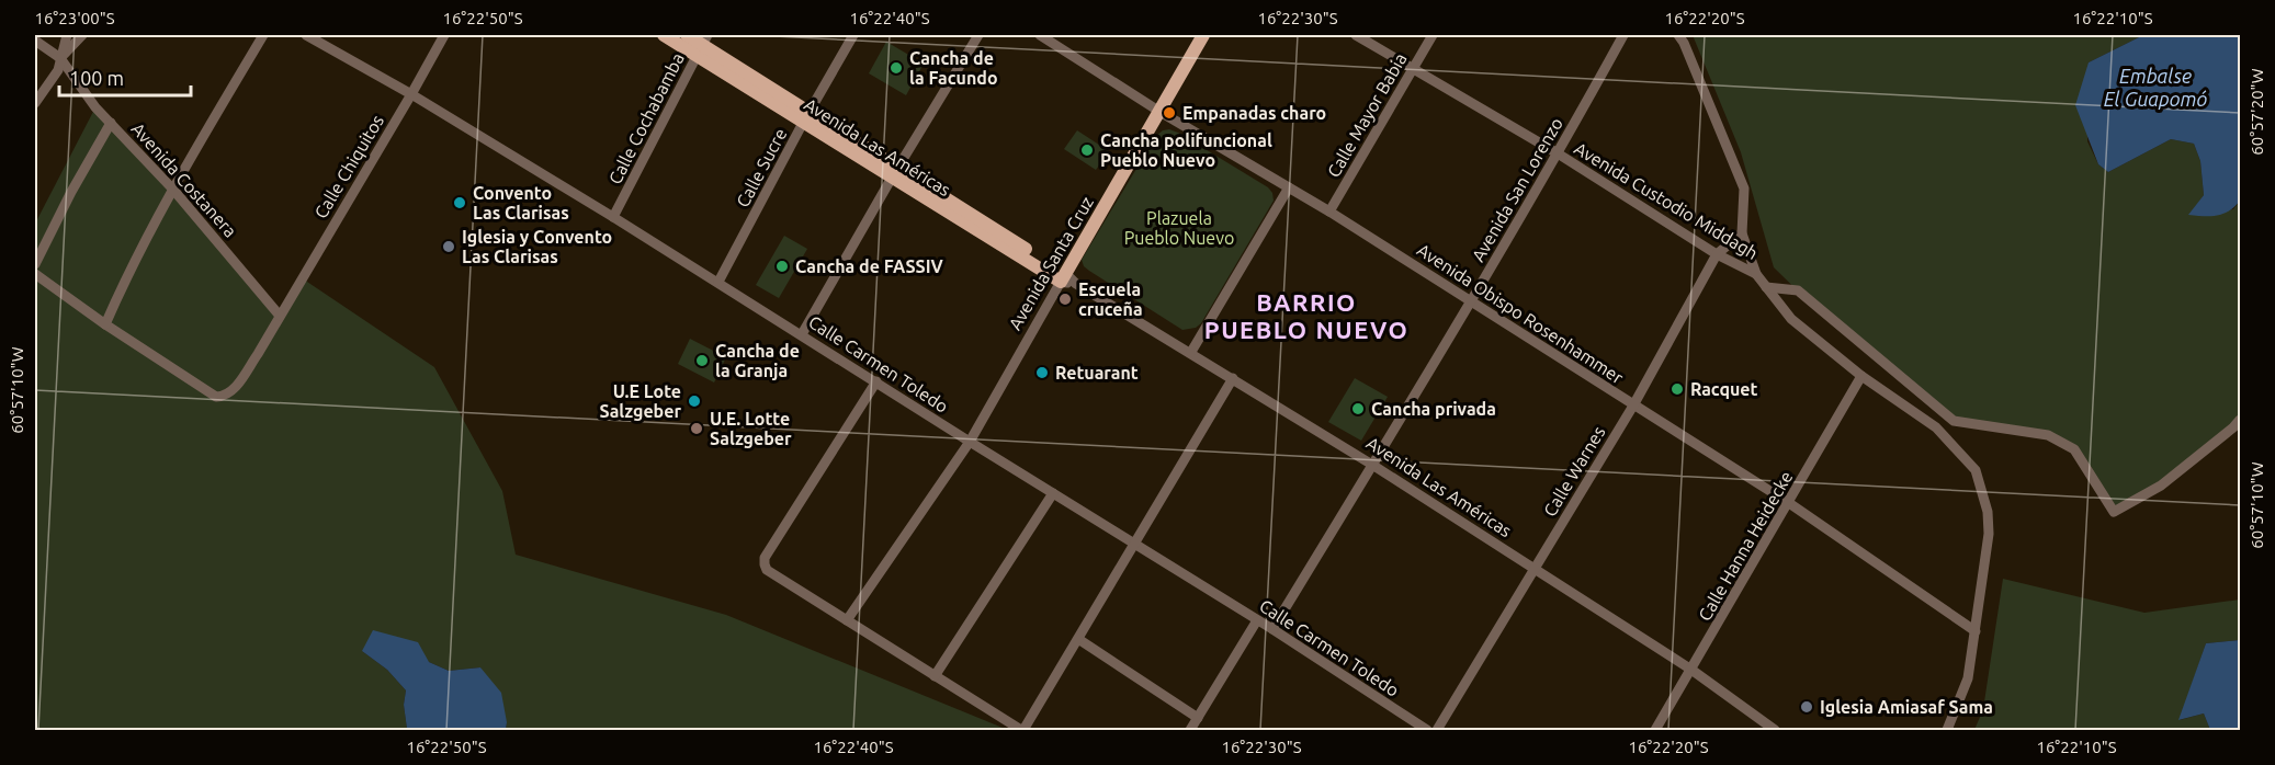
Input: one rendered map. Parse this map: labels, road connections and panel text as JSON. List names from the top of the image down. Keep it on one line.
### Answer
{"streets":{"main road":["Avenida Las Américas","Avenida Santa Cruz"],"street":["Calle Mayor Babia","Calle Cochabamba","Calle Chiquitos","Calle Sucre","Avenida Costanera","Avenida San Lorenzo","Avenida Custodio Middagh","Avenida Obispo Rosenhammer","Calle Carmen Toledo","Calle Warnes","Calle Hanna Heidecke"]},"crossings":[["Calle Mayor Babia","Avenida Custodio Middagh"],["Calle Mayor Babia","Avenida Obispo Rosenhammer"],["Calle Cochabamba","Avenida Las Américas"],["Calle Cochabamba","Calle Carmen Toledo"],["Avenida Las Américas","Calle Sucre"],["Avenida Las Américas","Avenida San Lorenzo"],["Avenida Las Américas","Avenida Santa Cruz"],["Avenida Las Américas","Calle Warnes"],["Avenida Las Américas","Calle Hanna Heidecke"],["Calle Chiquitos","Avenida Costanera"],["Calle Chiquitos","Calle Carmen Toledo"],["Calle Sucre","Calle Carmen Toledo"],["Avenida San Lorenzo","Avenida Custodio Middagh"],["Avenida San Lorenzo","Avenida Obispo Rosenhammer"],["Avenida San Lorenzo","Calle Carmen Toledo"],["Avenida Custodio Middagh","Calle Warnes"],["Avenida Santa Cruz","Avenida Obispo Rosenhammer"],["Avenida Santa Cruz","Calle Carmen Toledo"],["Avenida Obispo Rosenhammer","Calle Warnes"],["Avenida Obispo Rosenhammer","Calle Hanna Heidecke"]],"districts":["BARRIO PUEBLO NUEVO"],"water":["Embalse El Guapomó"],"parks":["Plazuela Pueblo Nuevo"],"places":["Cancha de la Facundo","Empanadas charo","Cancha polifuncional Pueblo Nuevo","Convento Las Clarisas","Iglesia y Convento Las Clarisas","Cancha de FASSIV","Escuela cruceña","Cancha de la Granja","Retuarant","Racquet","U.E Lote Salzgeber","Cancha privada","U.E. Lotte Salzgeber","Iglesia Amiasaf Sama"],"scale_bar":"100 m","coordinates":["16°23'00\"S","16°22'50\"S","16°22'40\"S","16°22'30\"S","16°22'20\"S","16°22'10\"S","60°57'20\"W","60°57'10\"W"]}
